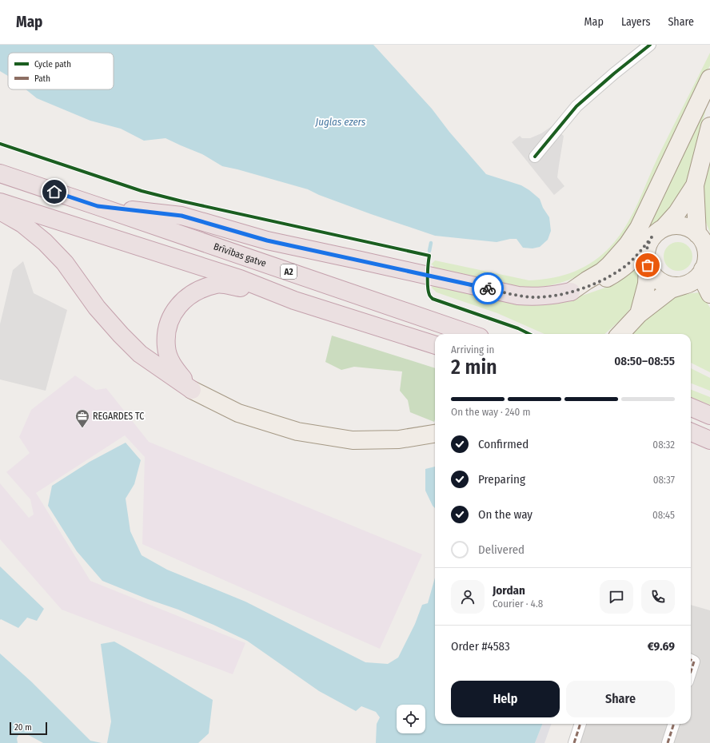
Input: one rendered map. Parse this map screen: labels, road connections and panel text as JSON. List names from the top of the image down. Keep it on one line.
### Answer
{"streets":{"highway":["Brīvības gatve","A2"]},"water":["Juglas ezers"],"places":{"office":["REGARDES TC"]},"legend":["Cycle path","Path"],"scale_bar":"20 m","page":{"header":"Map","nav":["Map","Layers","Share"],"heading":["2 min","Arriving in","08:50–08:55"],"panel":["Jordan","Courier · 4.8","Order #4583","€9.69"],"bar":"On the way · 240 m","list":[["Confirmed","08:32"],["Preparing","08:37"],["On the way","08:45"],"Delivered"],"buttons":["Help","Share"],"scale":"20 m"}}
